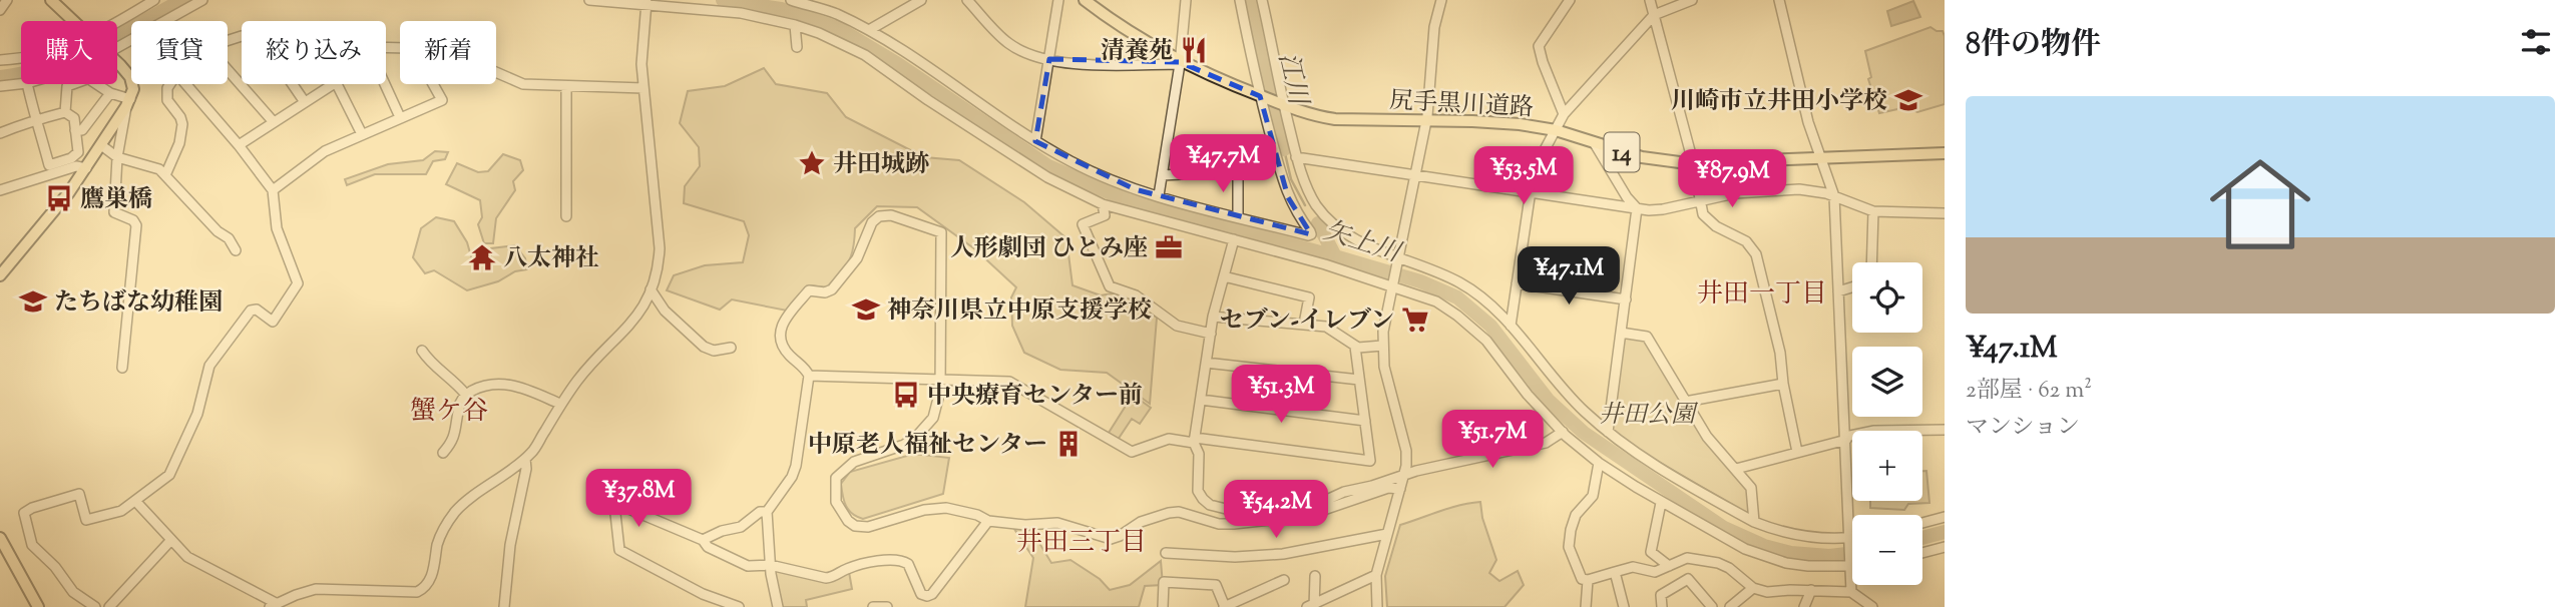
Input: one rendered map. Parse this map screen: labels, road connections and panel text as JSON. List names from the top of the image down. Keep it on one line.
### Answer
{"streets":{"main road":["尻手黒川道路","14"]},"districts":["井田一丁目","蟹ケ谷","井田三丁目"],"water":["江川","矢上川"],"parks":["井田公園"],"places":{"restaurant":["清養苑"],"school or university":["川崎市立井田小学校","たちばな幼稚園","神奈川県立中原支援学校"],"place":["井田城跡"],"bus stop":["鷹巣橋","中央療育センター前"],"office":["人形劇団 ひとみ座"],"temple":["八太神社"],"supermarket":["セブン-イレブン"],"building":["中原老人福祉センター"]},"page":{"heading":"8件の物件","chip":["購入","賃貸","絞り込み","新着"],"list":[{"name":"¥47.1M","note":"2部屋 · 62 m² · マンション"}],"price":["¥47.7M","¥53.5M","¥87.9M","¥47.1M","¥51.3M","¥51.7M","¥37.8M","¥54.2M"],"map_buttons":["+","−"]}}
